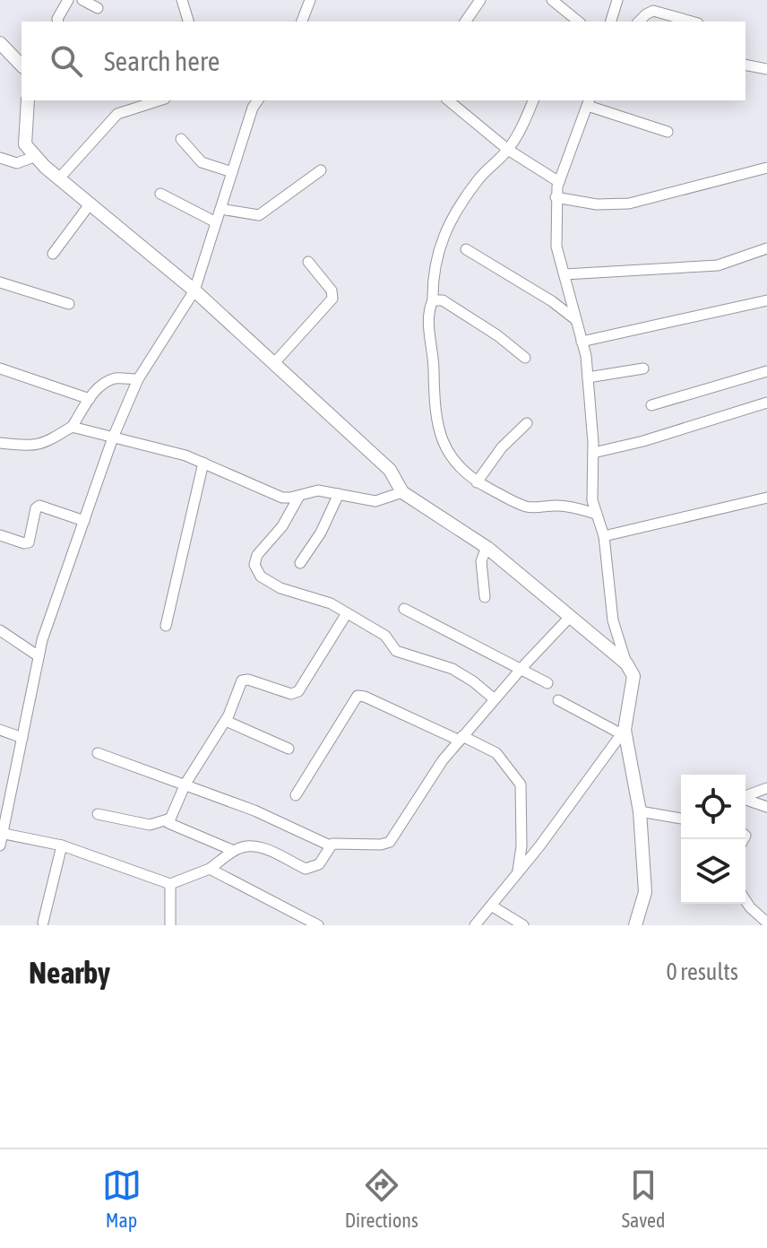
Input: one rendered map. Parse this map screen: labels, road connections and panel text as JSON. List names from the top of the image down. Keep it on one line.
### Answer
{"page":{"search":"Search here","heading":["Nearby","0 results"],"nav":["Map","Directions","Saved"]}}
